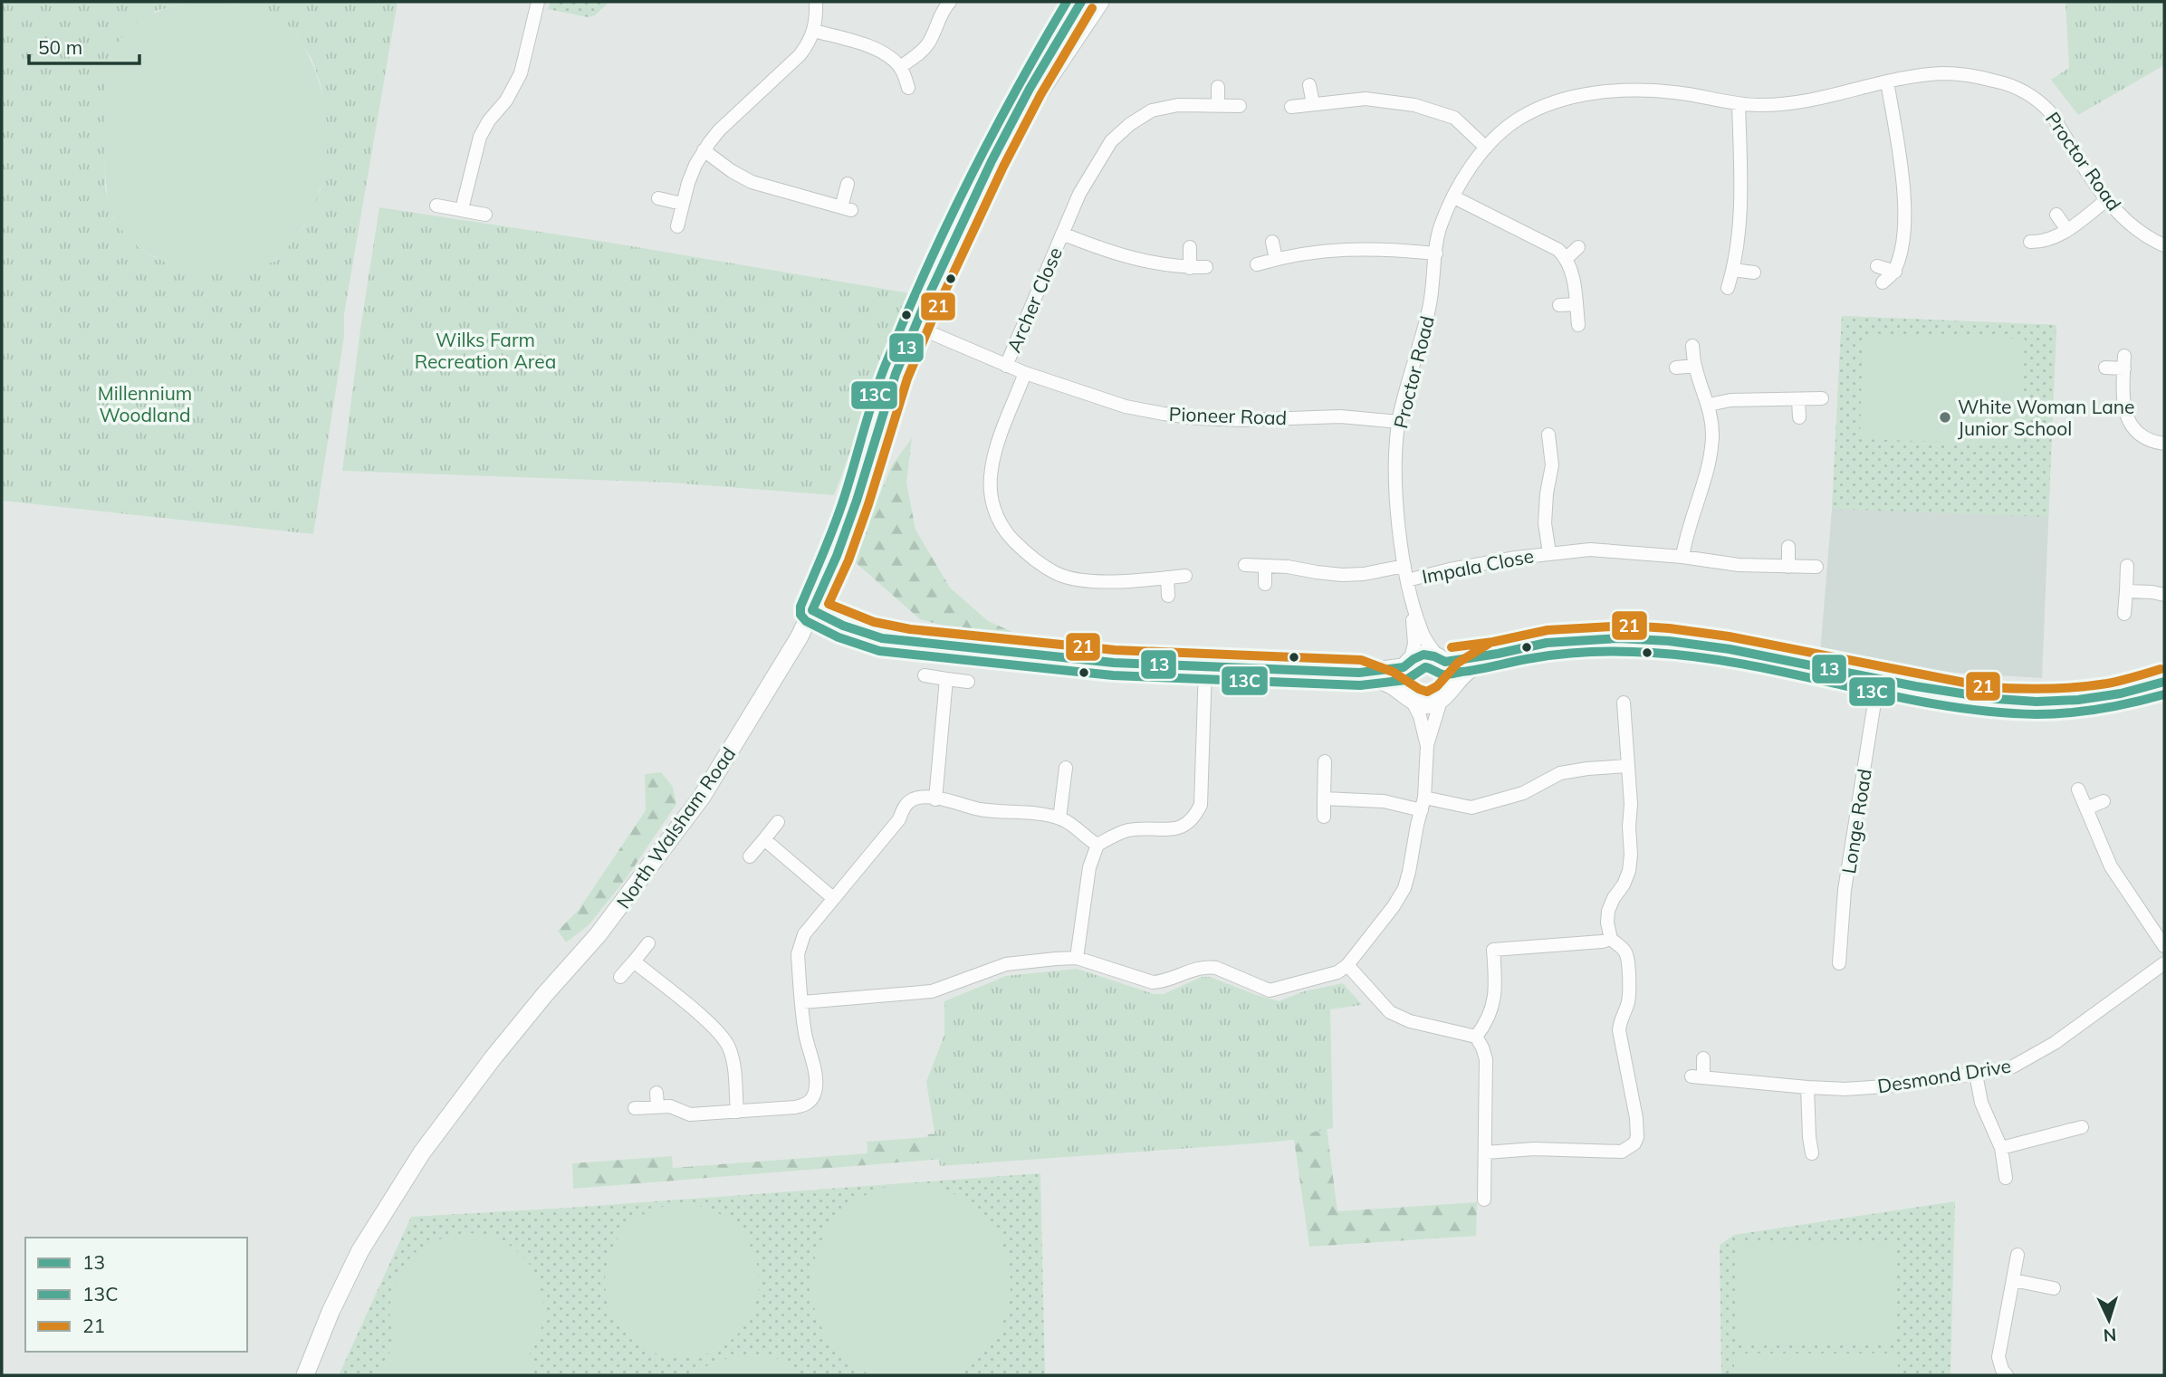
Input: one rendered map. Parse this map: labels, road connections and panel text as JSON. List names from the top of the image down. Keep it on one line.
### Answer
{"streets":{"main road":["North Walsham Road"],"street":["Proctor Road","Archer Close","Pioneer Road","Impala Close","Longe Road","Desmond Drive"]},"crossings":[["Proctor Road","Pioneer Road"],["Proctor Road","Impala Close"],["Archer Close","Pioneer Road"],["Pioneer Road","North Walsham Road"]],"parks":["Wilks Farm Recreation Area","Millennium Woodland"],"places":["White Woman Lane Junior School"],"lines":["transit line 13","transit line 13C","transit line 21"],"legend":["13","13C","21"],"scale_bar":"50 m","north":"bottom"}
